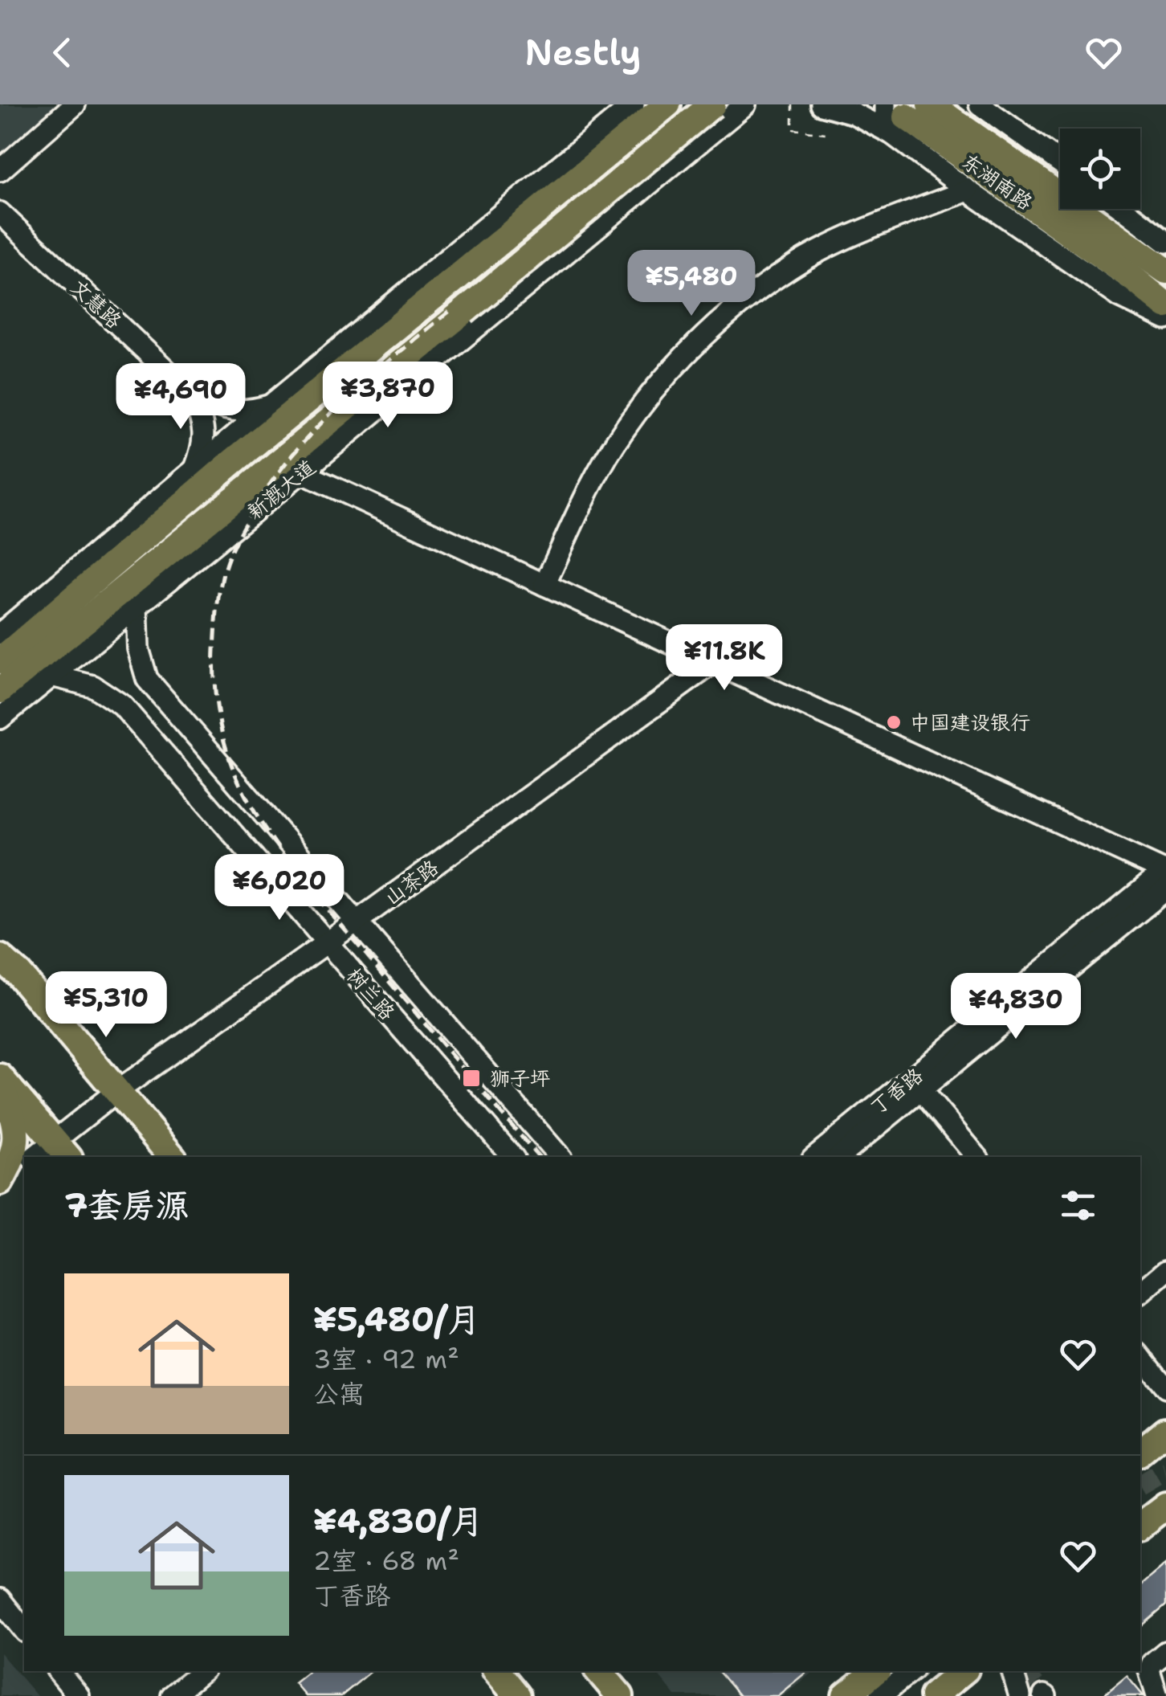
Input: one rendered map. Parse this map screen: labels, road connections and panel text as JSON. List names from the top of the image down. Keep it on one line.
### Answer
{"streets":{"main road":["东湖南路","新溉大道"],"street":["文慧路","山茶路","树兰路","丁香路"]},"crossings":[["新溉大道","树兰路"],["山茶路","树兰路"]],"places":{"other":["中国建设银行"],"transit":["狮子坪"]},"page":{"header":"Nestly","price":["¥5,480","¥3,870","¥4,690","¥11.8K","¥6,020","¥5,310","¥4,830"],"heading":"7套房源","list":[{"name":"¥5,480/月","note":"3室 · 92 m² · 公寓"},{"name":"¥4,830/月","note":"2室 · 68 m² · 丁香路"}]}}
